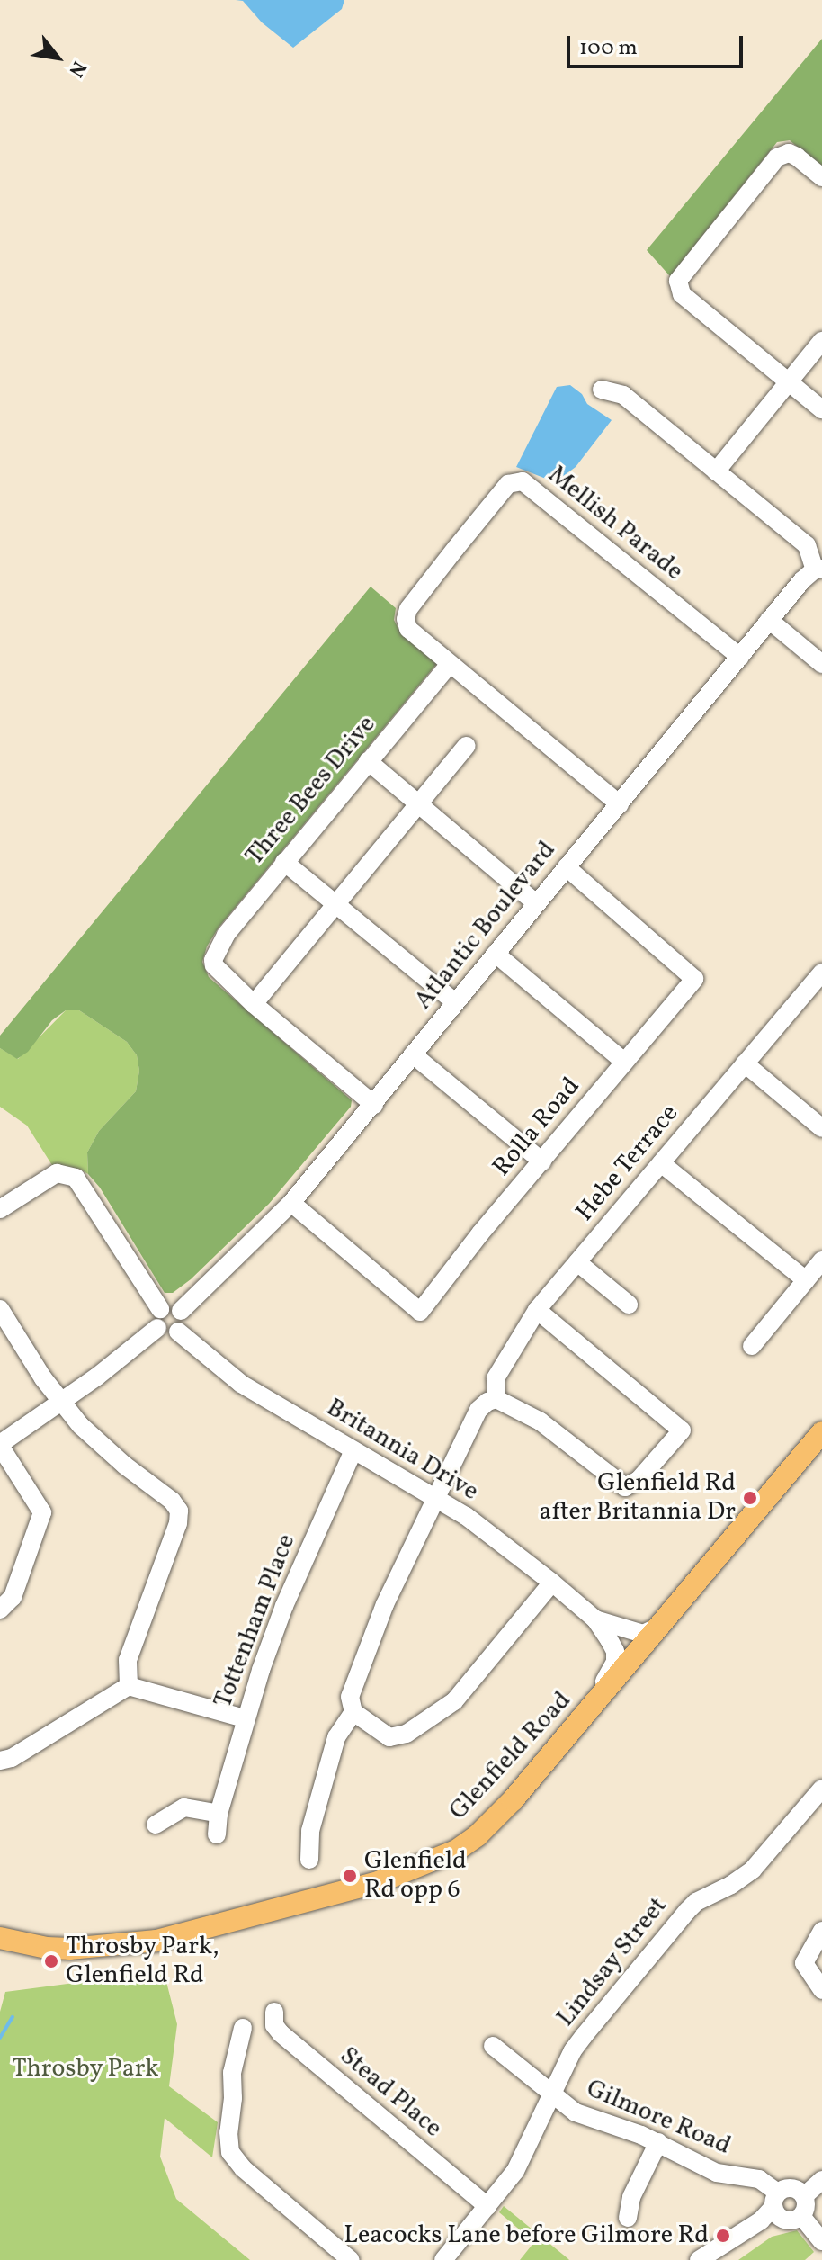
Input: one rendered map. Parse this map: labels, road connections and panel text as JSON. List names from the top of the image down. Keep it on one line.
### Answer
{"streets":{"main road":["Glenfield Road"],"street":["Mellish Parade","Three Bees Drive","Atlantic Boulevard","Rolla Road","Hebe Terrace","Britannia Drive","Tottenham Place","Lindsay Street","Stead Place","Gilmore Road"]},"crossings":[["Mellish Parade","Three Bees Drive"],["Mellish Parade","Atlantic Boulevard"],["Atlantic Boulevard","Rolla Road"],["Atlantic Boulevard","Britannia Drive"],["Britannia Drive","Tottenham Place"],["Britannia Drive","Glenfield Road"],["Lindsay Street","Stead Place"],["Lindsay Street","Gilmore Road"]],"parks":["Throsby Park"],"places":["Glenfield Rd after Britannia Dr","Glenfield Rd opp 6","Throsby Park, Glenfield Rd","Leacocks Lane before Gilmore Rd"],"scale_bar":"100 m","north":"bottom right"}
